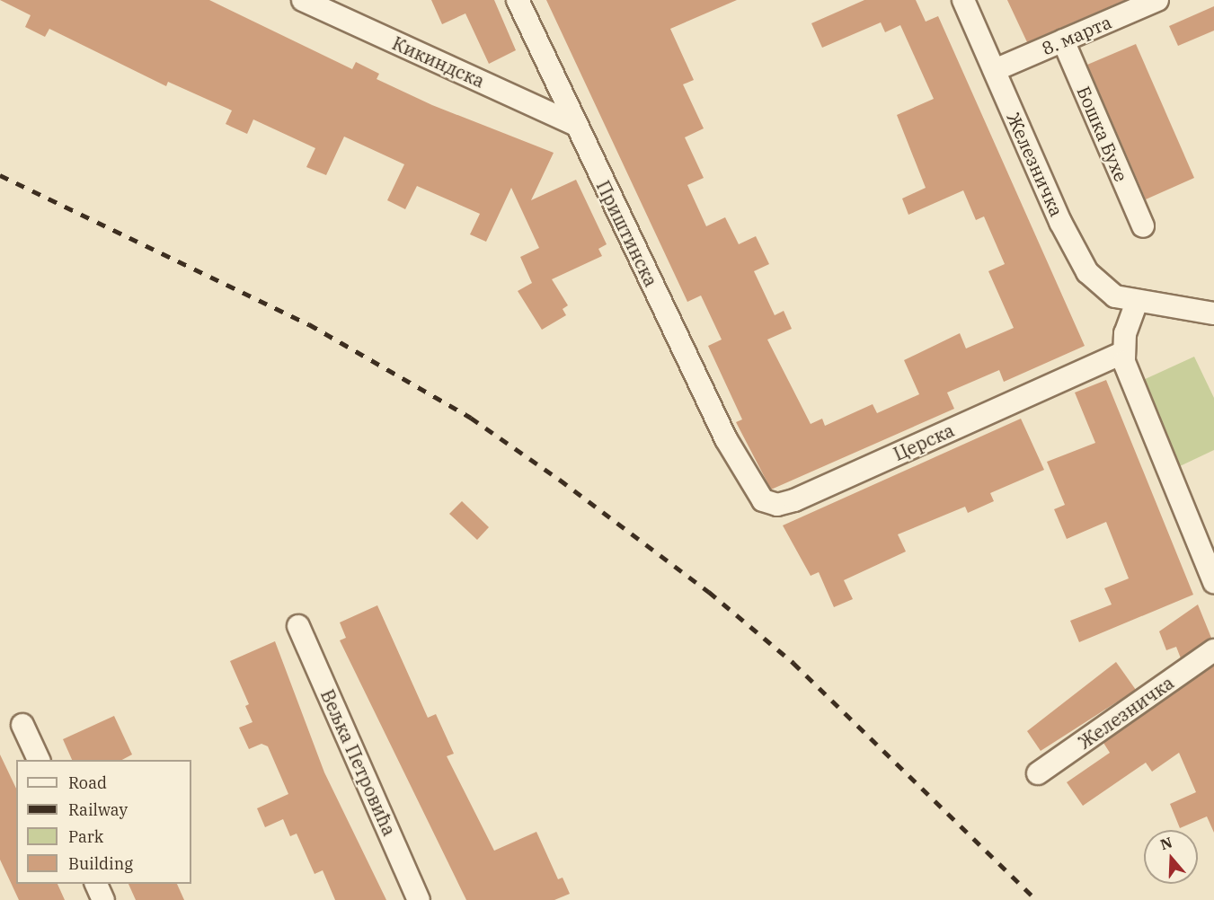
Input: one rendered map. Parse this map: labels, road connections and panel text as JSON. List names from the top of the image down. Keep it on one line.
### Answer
{"streets":{"street":["8. марта","Кикиндска","Бошка Бухе","Железничка","Приштинска","Церска","Вељка Петровића"]},"crossings":[["8. марта","Бошка Бухе"],["8. марта","Железничка"],["Кикиндска","Приштинска"],["Приштинска","Церска"]],"legend":["Road","Railway","Park","Building"],"north":"top"}
